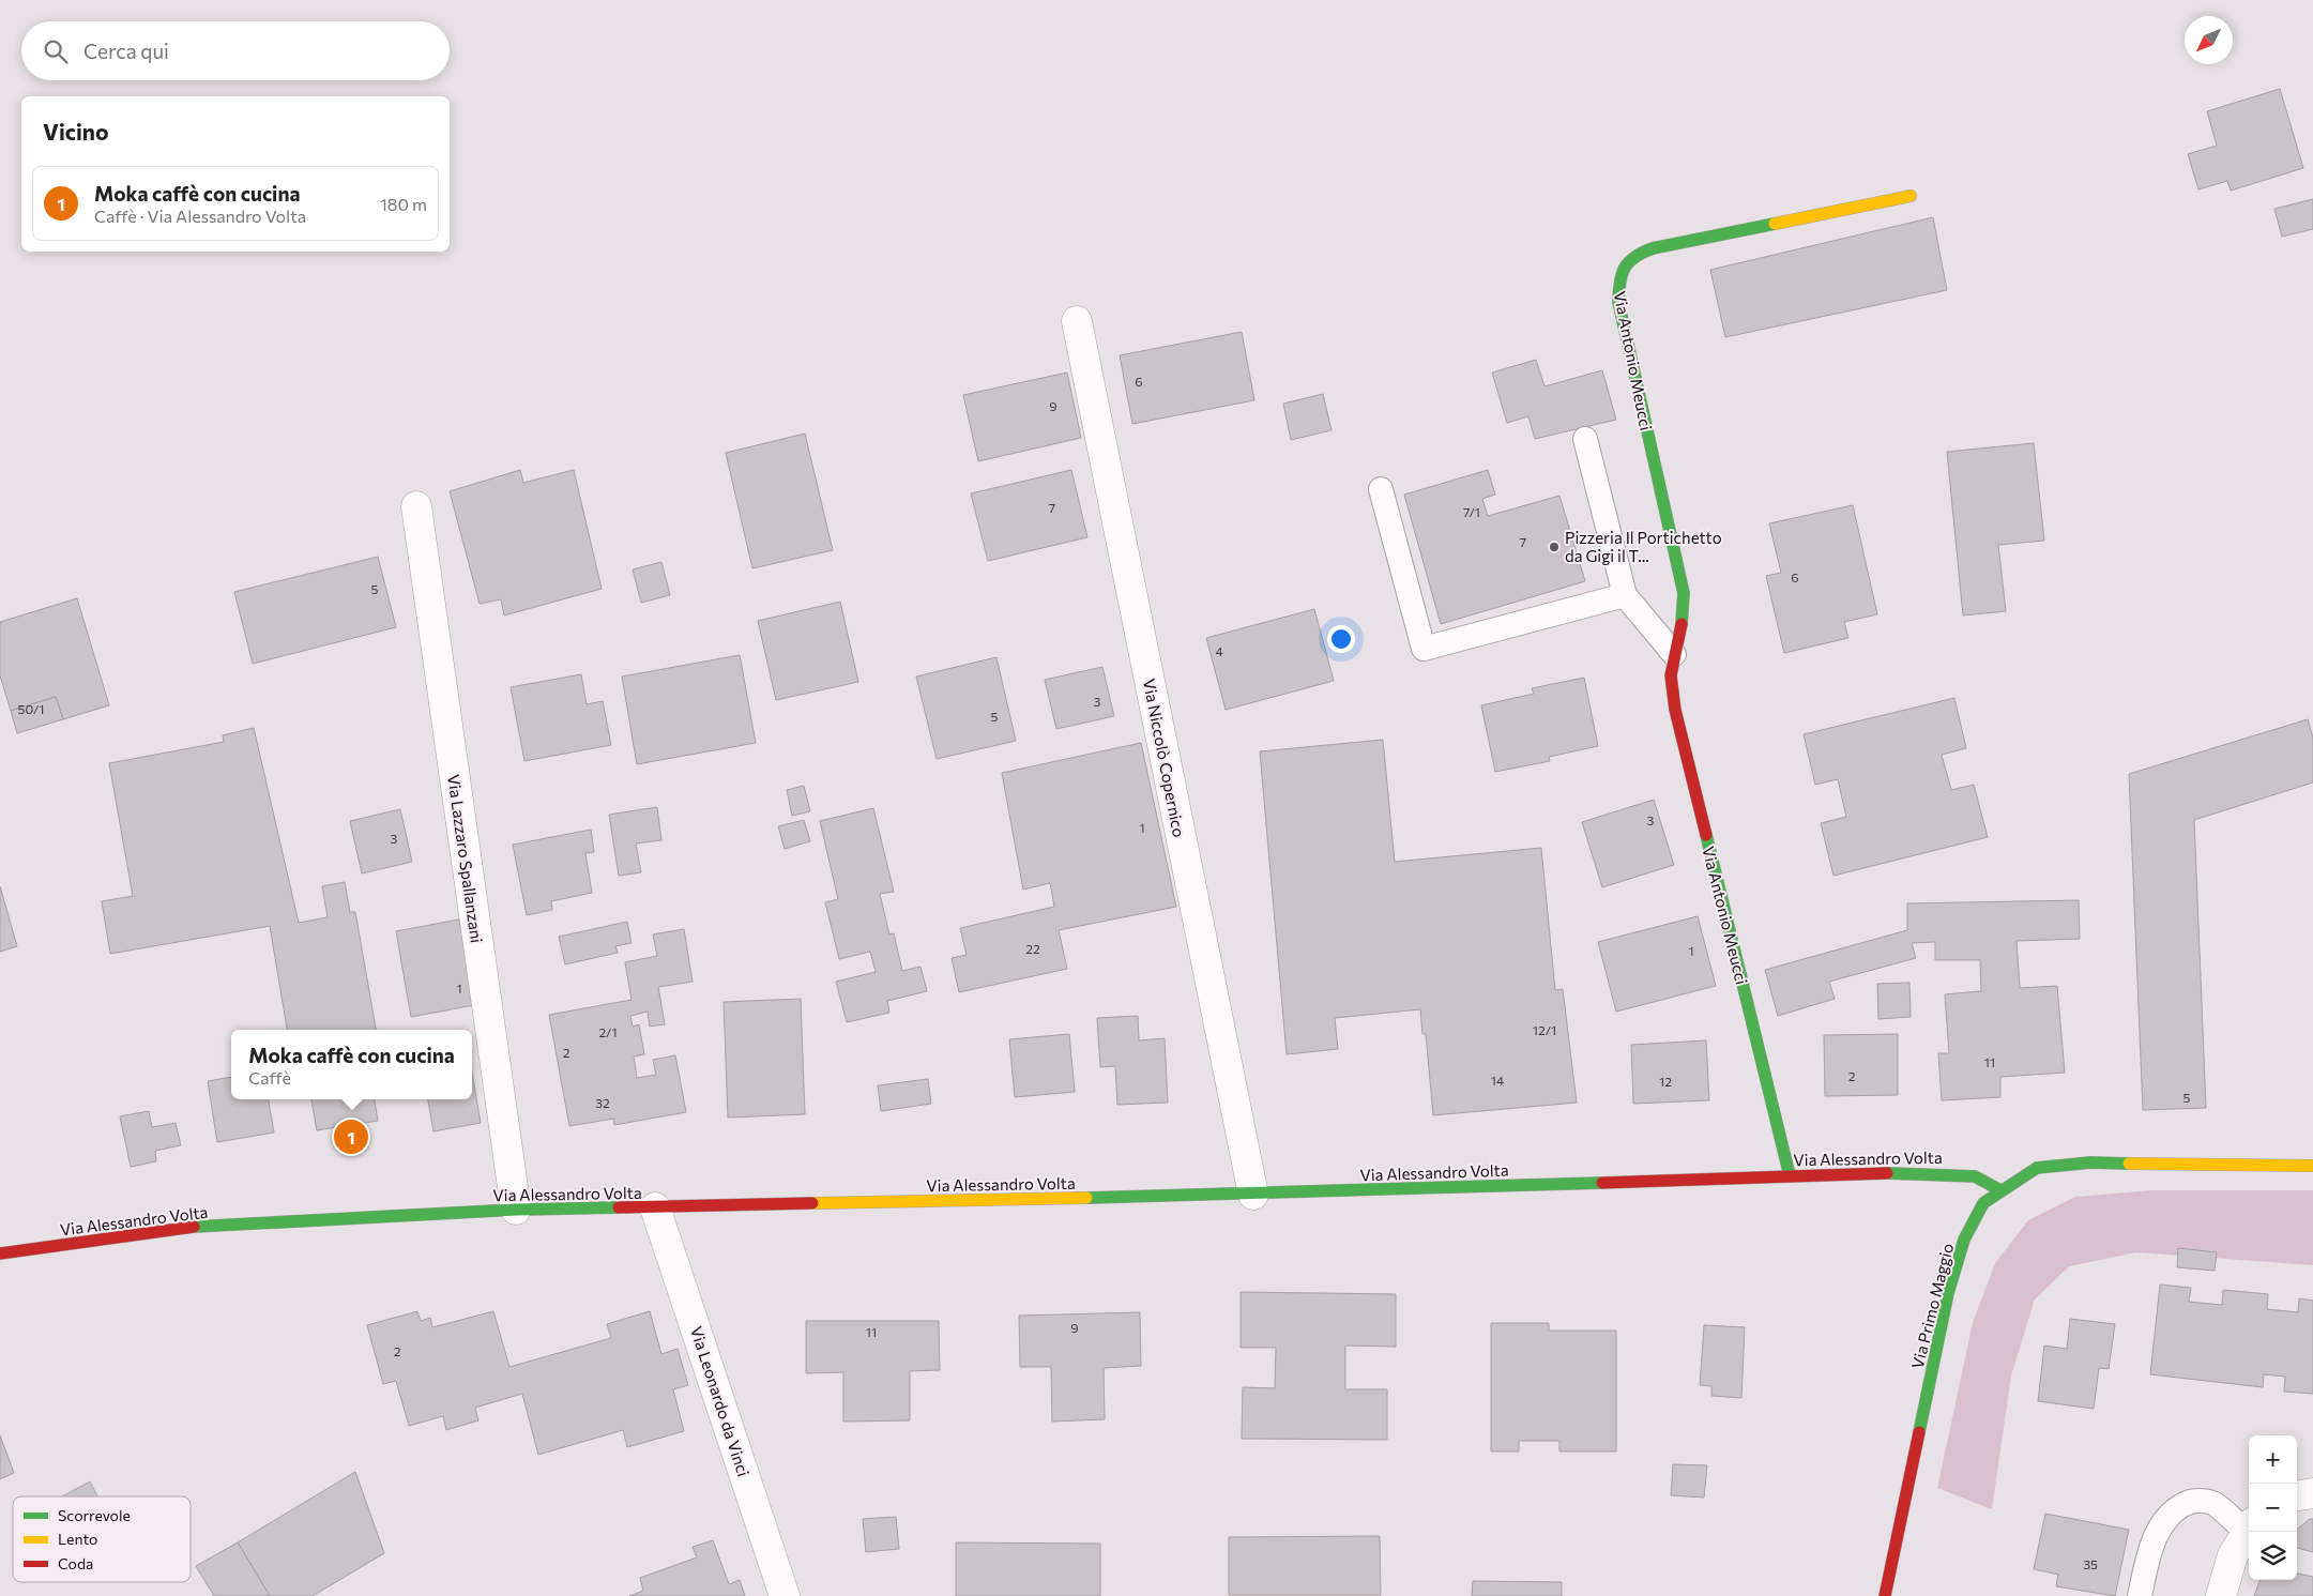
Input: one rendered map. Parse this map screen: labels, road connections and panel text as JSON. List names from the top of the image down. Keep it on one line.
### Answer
{"streets":{"street":["Via Antonio Meucci","Via Niccolò Copernico","Via Lazzaro Spallanzani","Via Alessandro Volta","Via Primo Maggio","Via Leonardo da Vinci"]},"crossings":[["Via Antonio Meucci","Via Alessandro Volta"],["Via Niccolò Copernico","Via Alessandro Volta"],["Via Lazzaro Spallanzani","Via Alessandro Volta"],["Via Alessandro Volta","Via Primo Maggio"],["Via Alessandro Volta","Via Leonardo da Vinci"]],"places":["Pizzeria Il Portichetto da Gigi il T..."],"house_numbers":["6","9","7","7/1","7","6","5","4","3","50/1","5","3","1","3","22","1","1","12/1","2/1","2","11","2","14","12","5","32","9","11","2","35"],"legend":["Scorrevole","Lento","Coda"],"north":"bottom left","page":{"search":"Cerca qui","heading":"Vicino","list":[{"mark":"1","name":"Moka caffè con cucina","note":"Caffè · Via Alessandro Volta","value":"180 m"}],"popup":["Moka caffè con cucina","Caffè"],"pins":"1","map_buttons":["+","−"]}}
